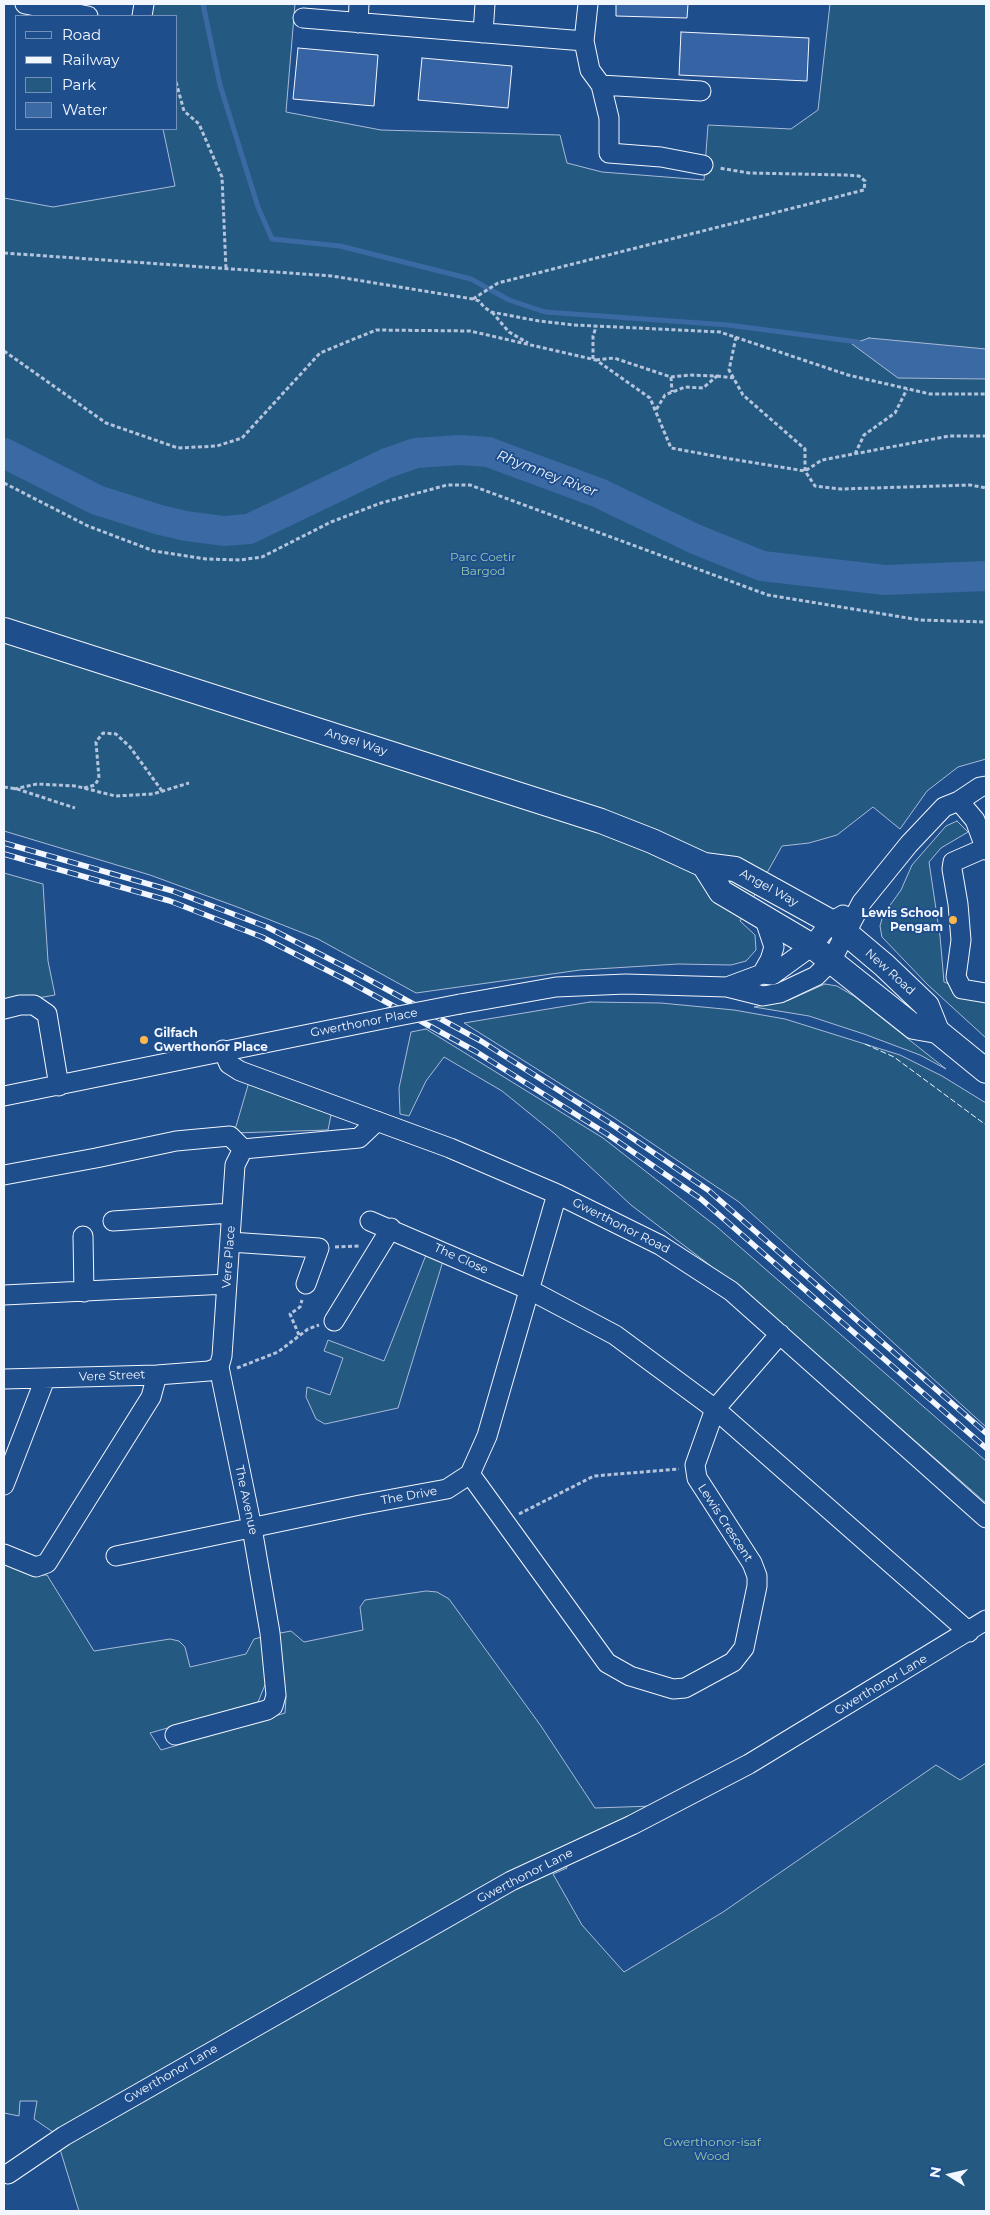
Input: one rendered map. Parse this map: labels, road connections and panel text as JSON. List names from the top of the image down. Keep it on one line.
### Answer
{"streets":{"main road":["Angel Way","New Road"],"street":["Gwerthonor Place","Gwerthonor Road","Vere Place","The Close","Vere Street","The Drive","The Avenue","Lewis Crescent","Gwerthonor Lane"]},"crossings":[["Angel Way","New Road"],["Angel Way","Gwerthonor Place"],["New Road","Gwerthonor Place"],["Gwerthonor Place","Gwerthonor Road"],["Vere Place","Vere Street"],["Vere Place","The Avenue"],["The Close","Gwerthonor Lane"],["Vere Street","The Avenue"],["The Drive","The Avenue"],["The Drive","Lewis Crescent"]],"water":["Rhymney River"],"parks":["Parc Coetir Bargod","Gwerthonor-isaf Wood"],"places":["Lewis School Pengam","Gilfach Gwerthonor Place"],"legend":["Road","Railway","Park","Water"],"north":"left"}
